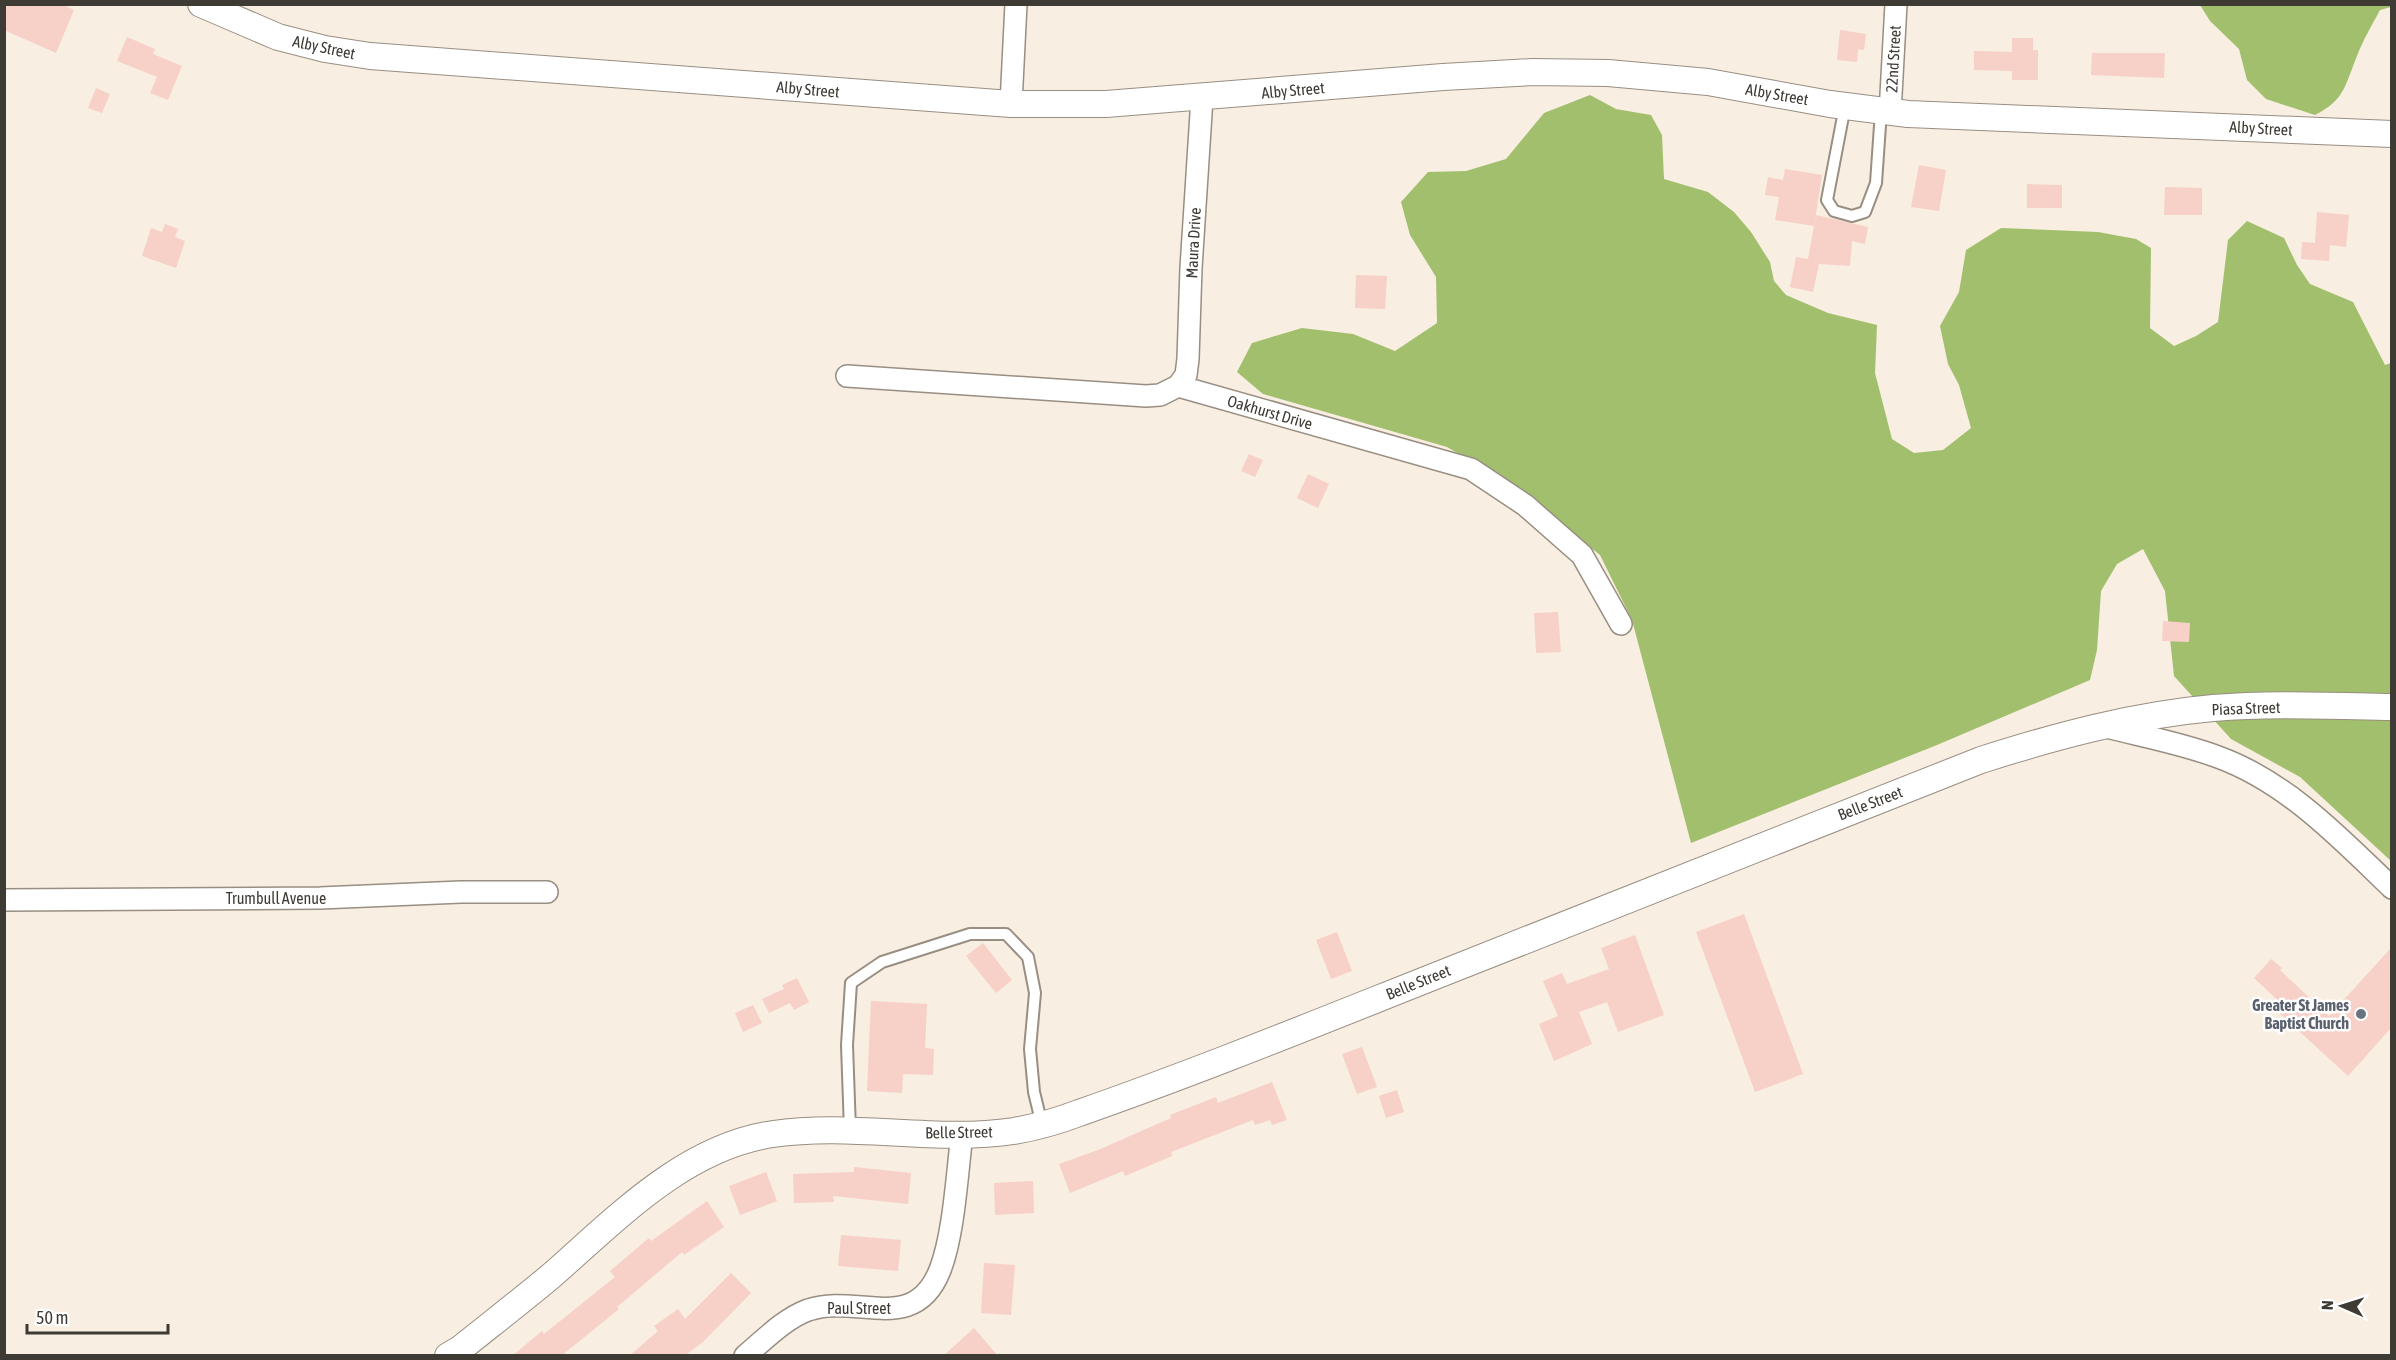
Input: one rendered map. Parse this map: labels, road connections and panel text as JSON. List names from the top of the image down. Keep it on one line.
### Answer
{"streets":{"street":["Alby Street","22nd Street","Maura Drive","Oakhurst Drive","Piasa Street","Belle Street","Trumbull Avenue","Paul Street"]},"crossings":[["Alby Street","22nd Street"],["Alby Street","Maura Drive"],["Maura Drive","Oakhurst Drive"],["Piasa Street","Belle Street"],["Belle Street","Paul Street"]],"places":["Greater St James Baptist Church"],"scale_bar":"50 m","north":"left"}
